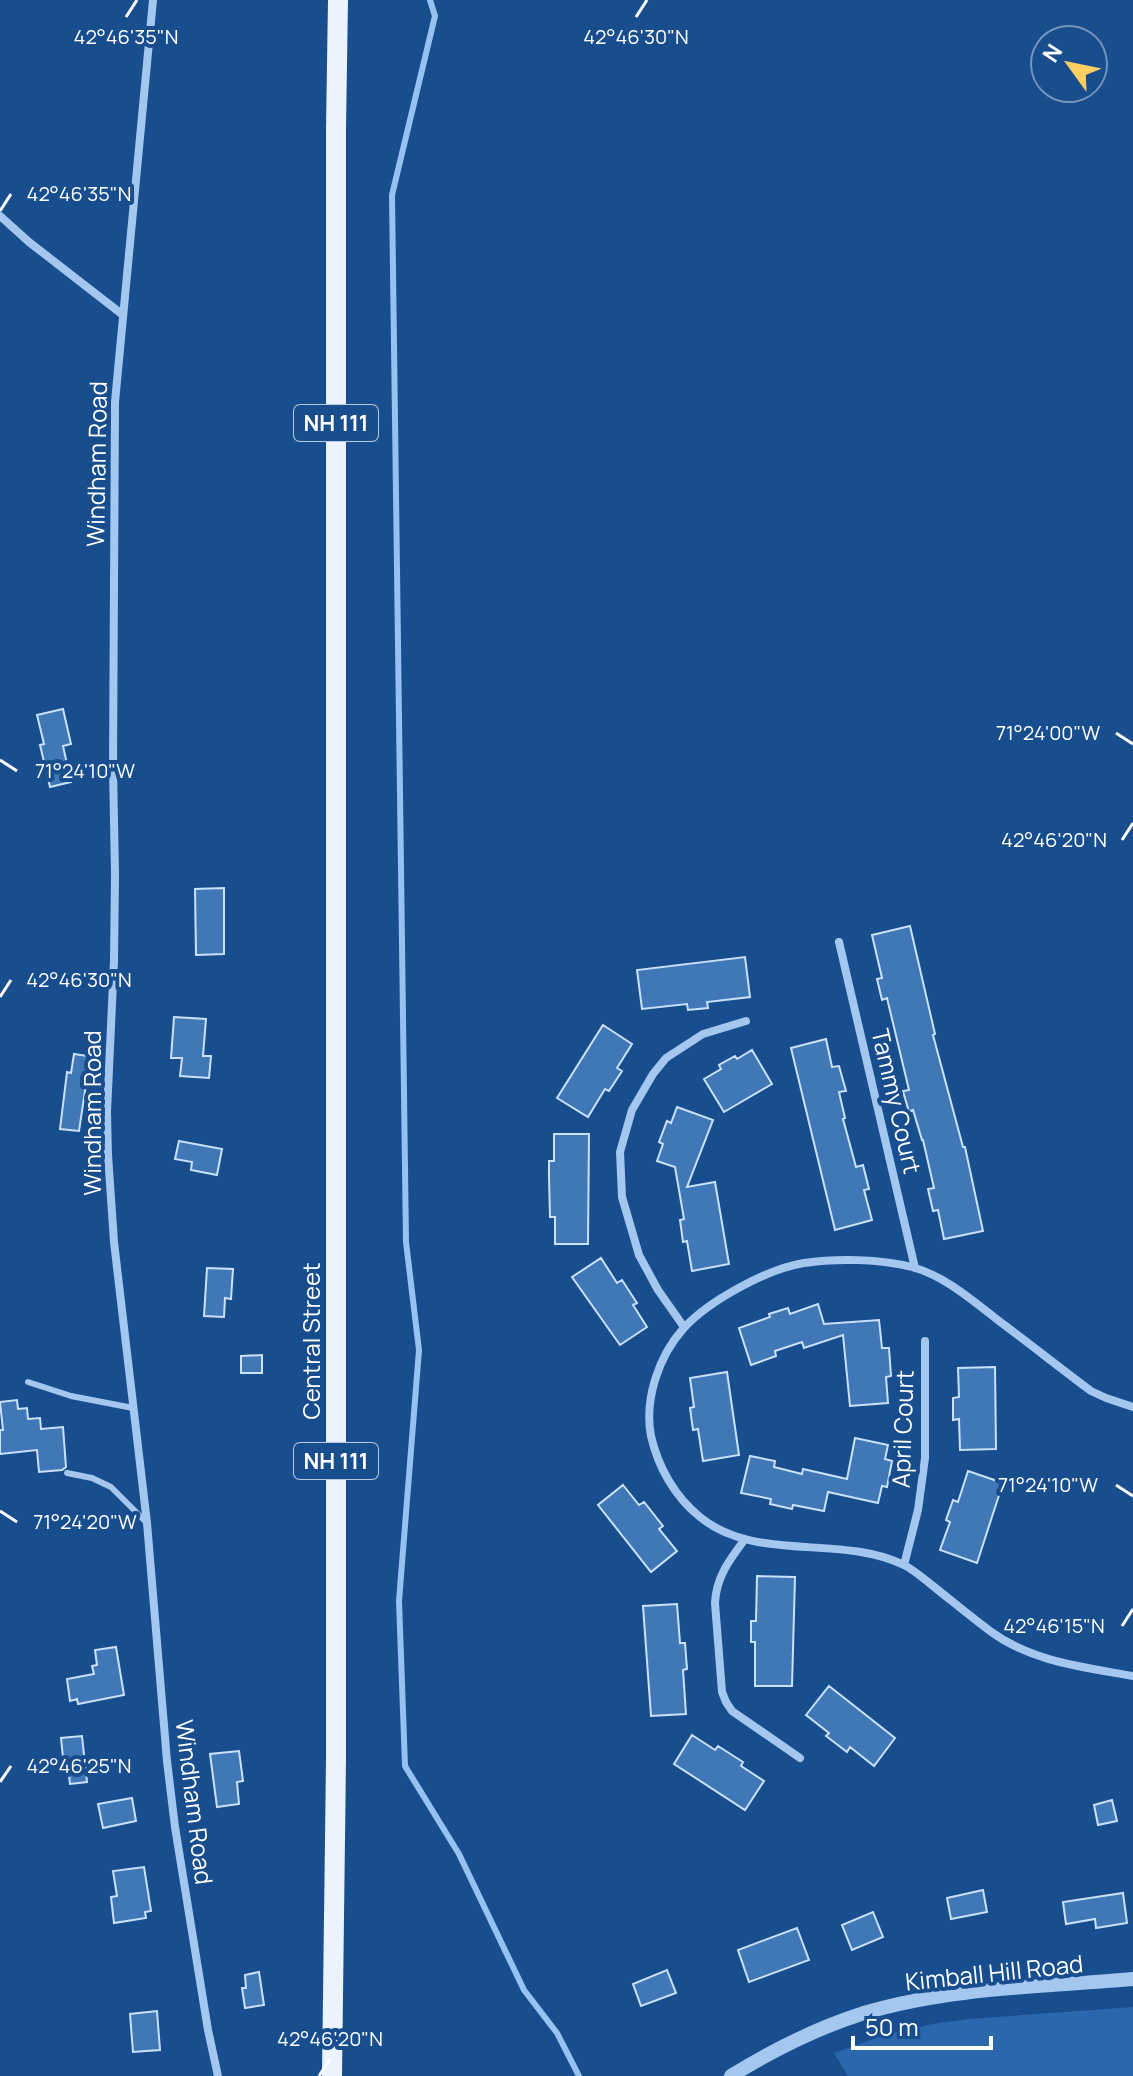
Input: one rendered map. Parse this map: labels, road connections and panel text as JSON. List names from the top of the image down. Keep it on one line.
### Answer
{"streets":{"main road":["NH 111","Central Street"],"street":["Windham Road","Tammy Court","April Court","Kimball Hill Road"]},"scale_bar":"50 m","north":"top left","coordinates":["42°46'35\"N","42°46'30\"N","71°24'00\"W","71°24'10\"W","42°46'20\"N","71°24'20\"W","42°46'15\"N","42°46'25\"N"]}
